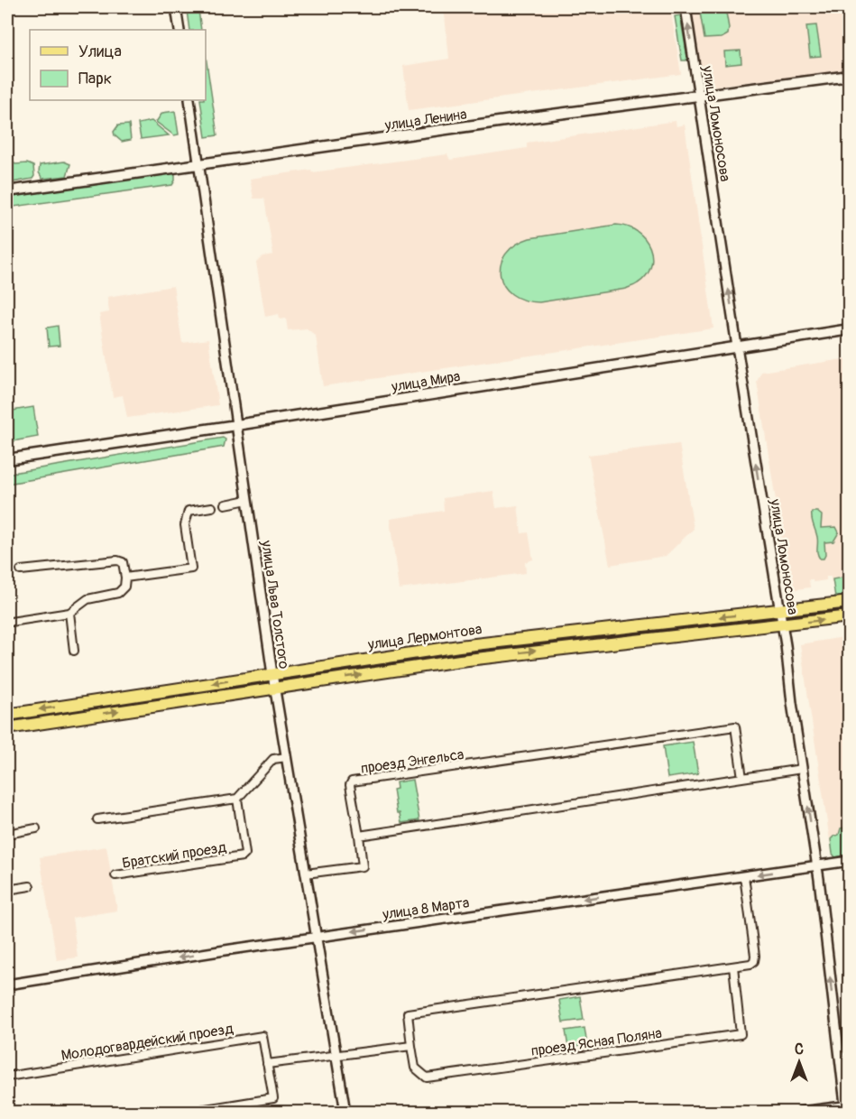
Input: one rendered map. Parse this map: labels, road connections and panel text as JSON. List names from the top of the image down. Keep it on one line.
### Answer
{"streets":{"main road":["улица Ленина","улица Мира","улица Лермонтова"],"street":["улица Ломоносова","улица Льва Толстого","проезд Энгельса","Братский проезд","улица 8 Марта","Молодогвардейский проезд","проезд Ясная Поляна"]},"crossings":[["улица Ленина","улица Ломоносова"],["улица Ленина","улица Льва Толстого"],["улица Ломоносова","улица Мира"],["улица Ломоносова","улица Лермонтова"],["улица Ломоносова","улица 8 Марта"],["улица Мира","улица Льва Толстого"],["улица Льва Толстого","улица Лермонтова"],["улица Льва Толстого","улица 8 Марта"],["улица 8 Марта","проезд Ясная Поляна"]],"one_way":["улица Ломоносова","улица 8 Марта"],"legend":["Улица","Парк"],"north":"top"}
